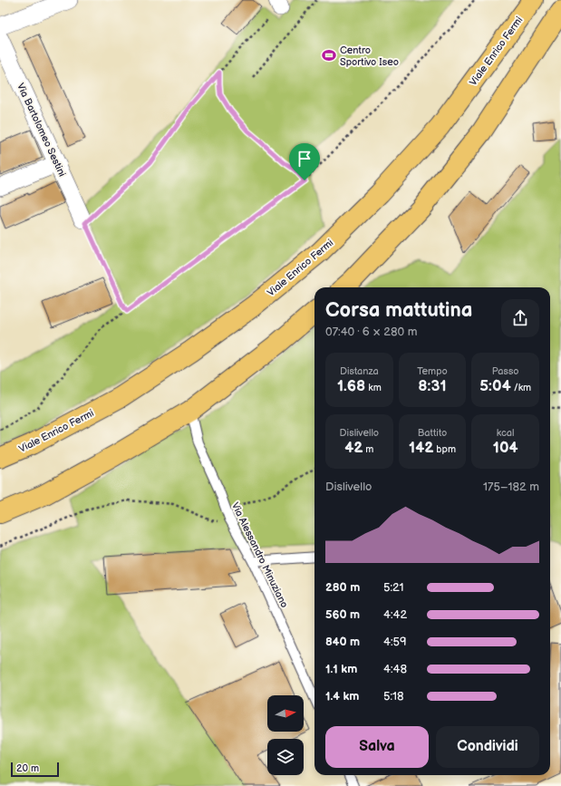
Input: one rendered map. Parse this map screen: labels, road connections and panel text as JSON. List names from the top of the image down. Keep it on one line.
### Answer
{"streets":{"highway":["Viale Enrico Fermi"],"street":["Via Bartolomeo Sestini"],"lane":["Via Alessandro Minuziano"]},"places":{"sports":["Centro Sportivo Iseo"]},"scale_bar":"20 m","north":"right","page":{"heading":["Corsa mattutina","07:40 · 6 × 280 m"],"stats":[["Distanza","1.68 km"],["Tempo","8:31"],["Passo","5:04 /km"],["Dislivello","42 m"],["Battito","142 bpm"],["kcal","104"]],"chart":["Dislivello","175–182 m"],"list":[{"name":"280 m","note":"5:21"},{"name":"560 m","note":"4:42"},{"name":"840 m","note":"4:59"},{"name":"1.1 km","note":"4:48"},{"name":"1.4 km","note":"5:18"}],"buttons":["Salva","Condividi"],"scale":"20 m"}}
